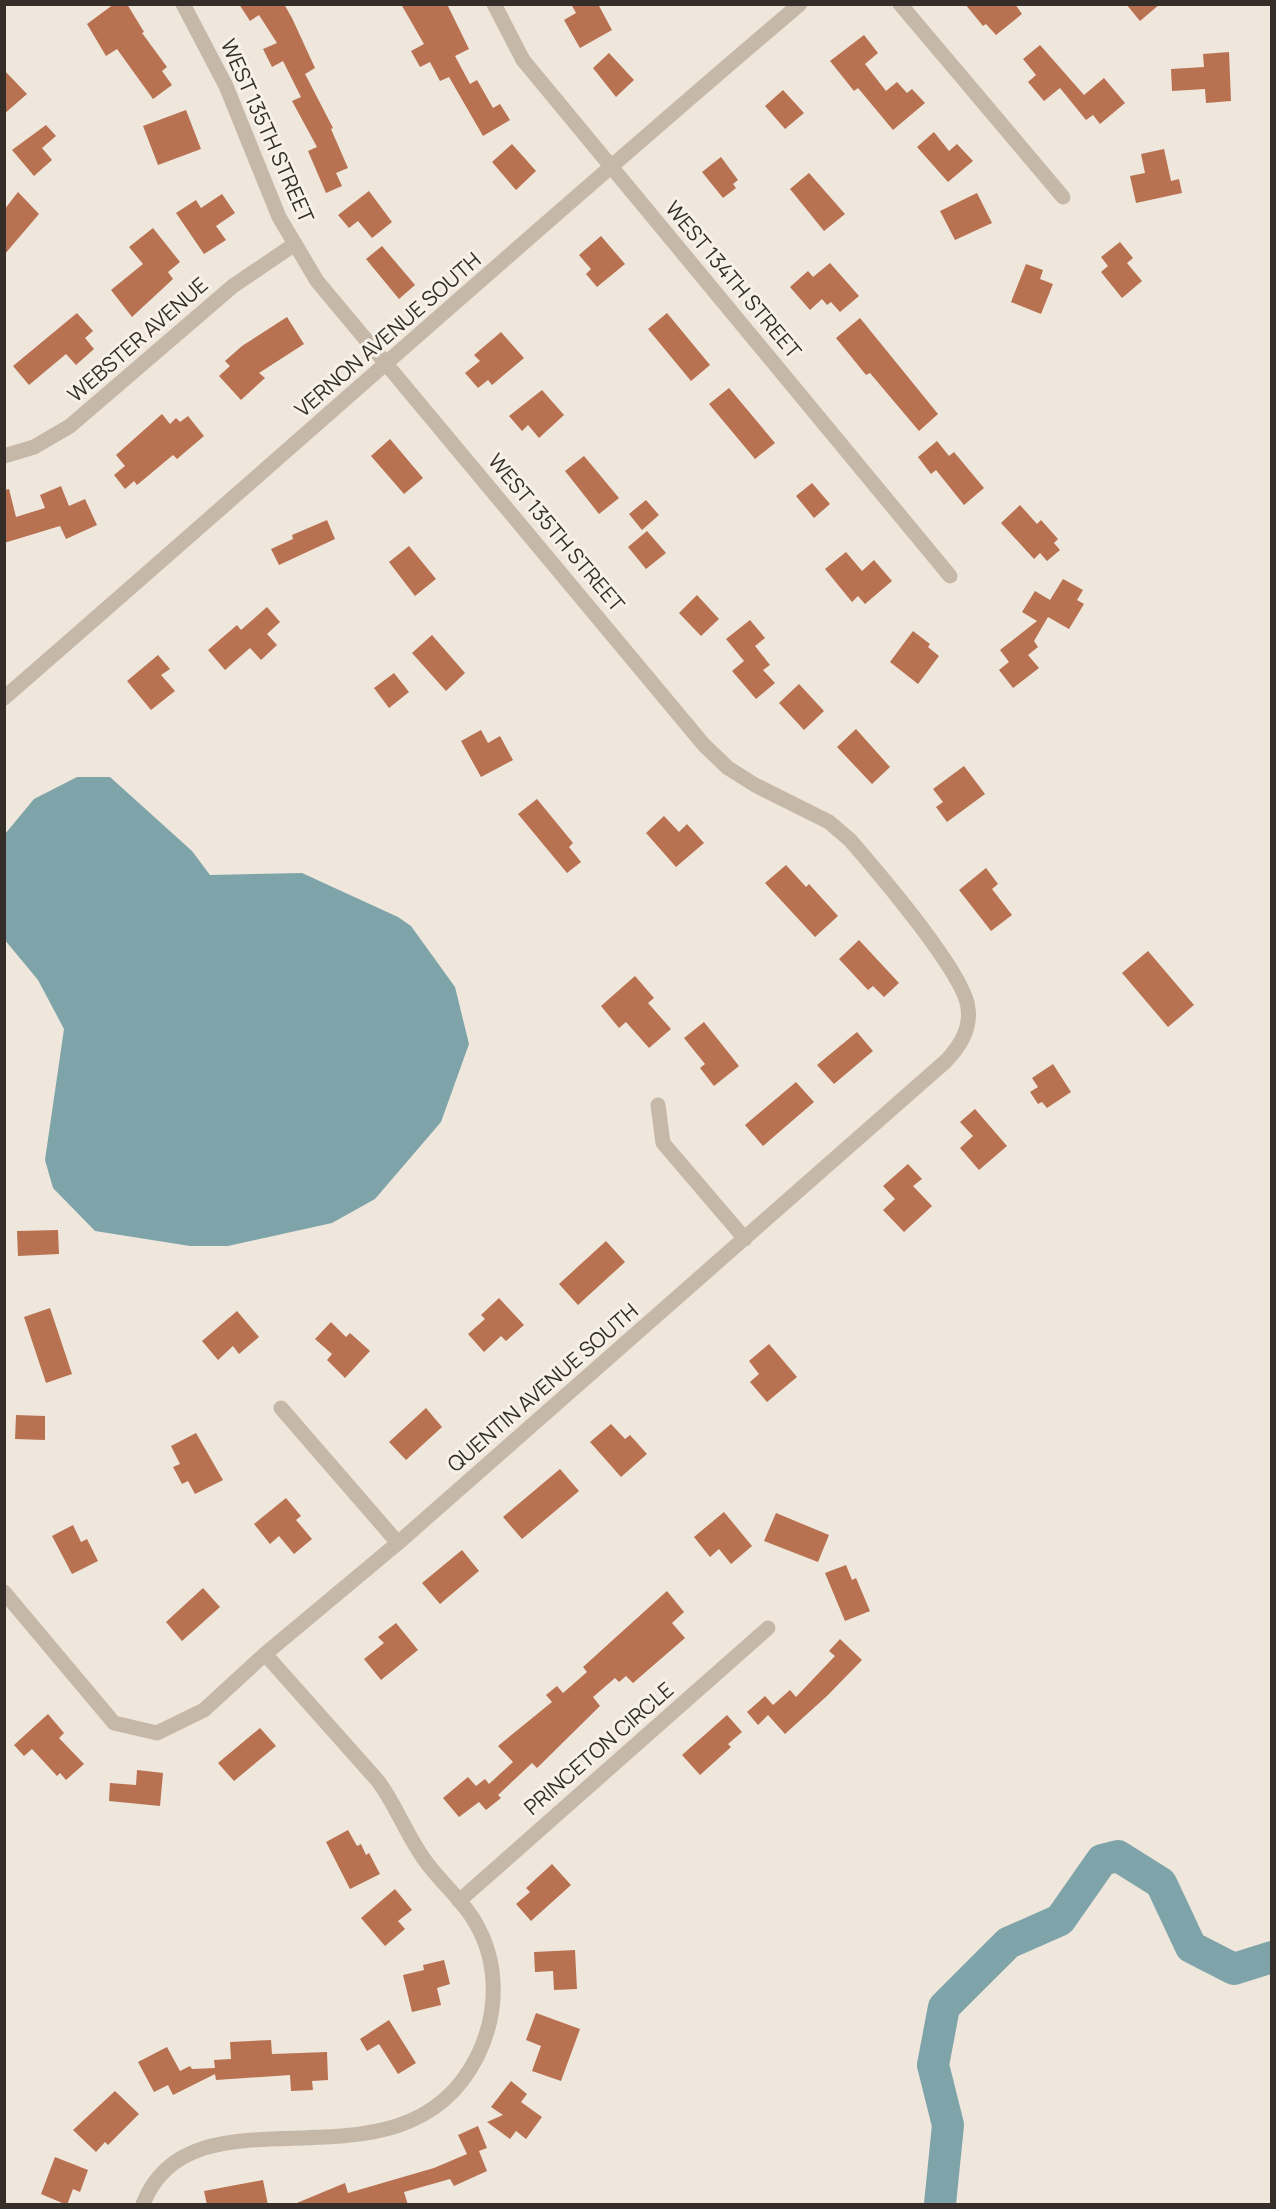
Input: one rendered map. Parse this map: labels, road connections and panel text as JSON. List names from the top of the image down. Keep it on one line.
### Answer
{"streets":{"street":["WEST 135TH STREET","WEST 134TH STREET","VERNON AVENUE SOUTH","WEBSTER AVENUE","QUENTIN AVENUE SOUTH","PRINCETON CIRCLE"]},"crossings":[["WEST 135TH STREET","VERNON AVENUE SOUTH"],["WEST 135TH STREET","WEBSTER AVENUE"],["WEST 135TH STREET","QUENTIN AVENUE SOUTH"],["WEST 134TH STREET","VERNON AVENUE SOUTH"]]}
